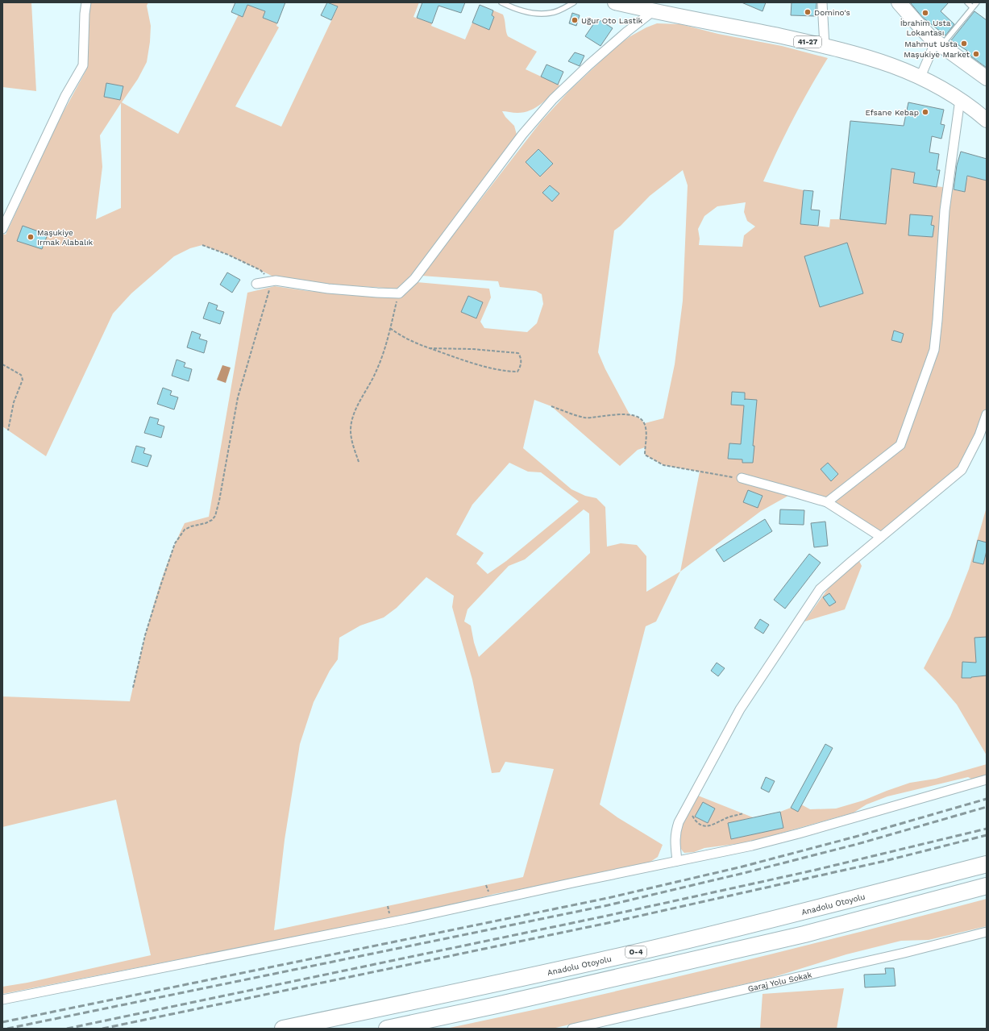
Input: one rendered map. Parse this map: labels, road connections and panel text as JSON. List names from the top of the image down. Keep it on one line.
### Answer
{"streets":{"highway":["Anadolu Otoyolu","O-4"],"main road":["41-27"],"street":["Garaj Yolu Sokak"]},"places":["Domino's","İbrahim Usta Lokantası","Uğur Oto Lastik","Mahmut Usta","Maşukiye Market","Efsane Kebap","Maşukiye Irmak Alabalık"]}
